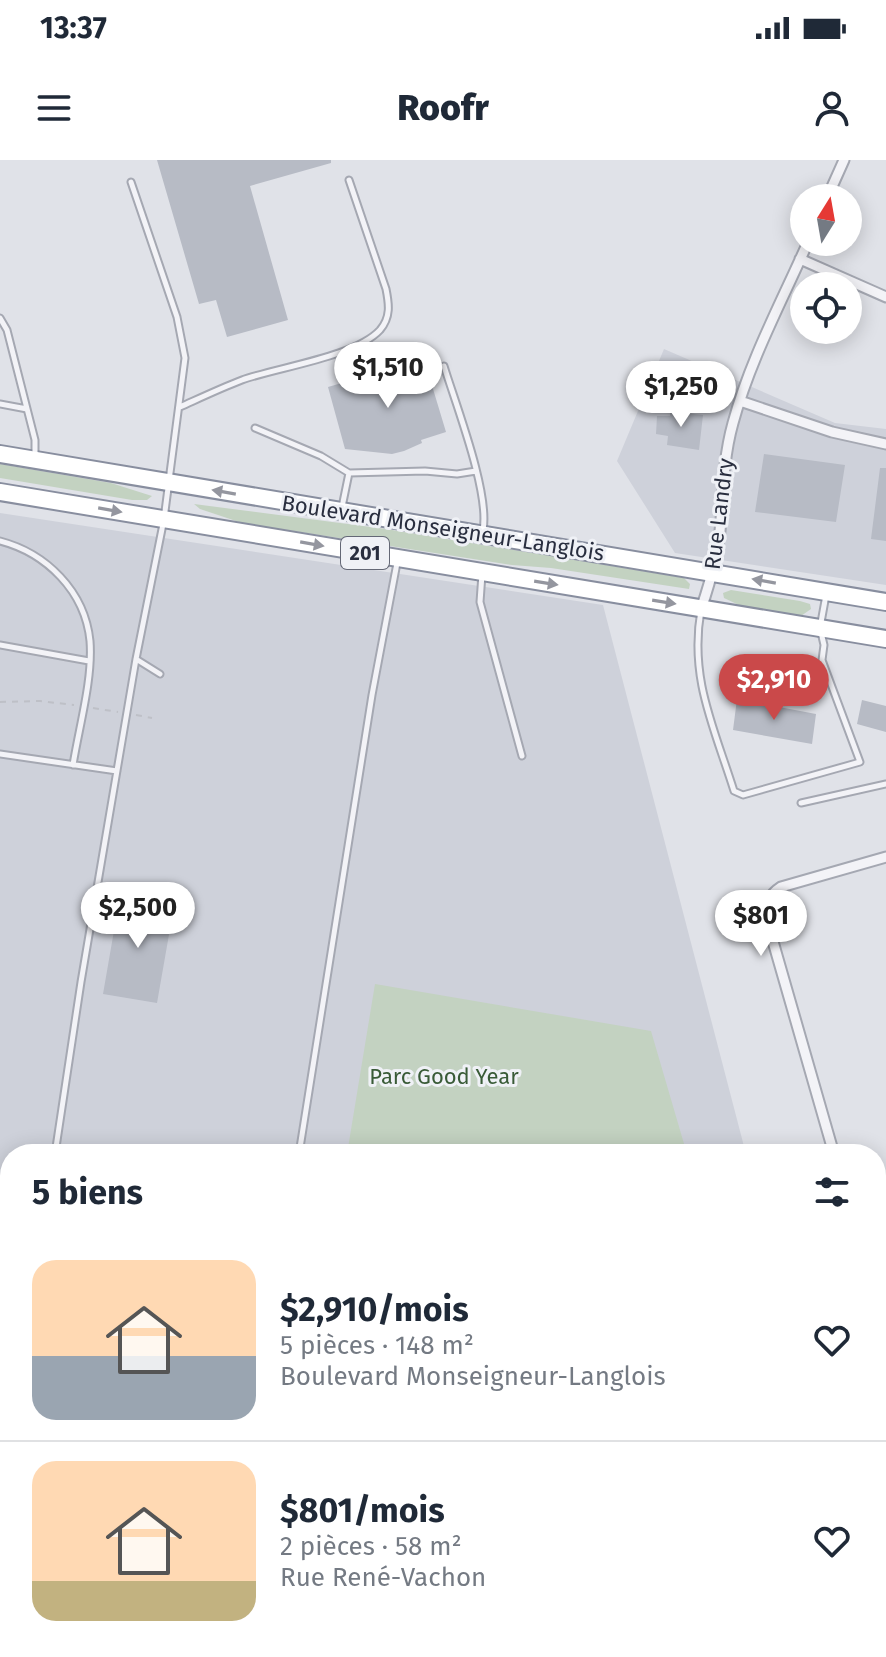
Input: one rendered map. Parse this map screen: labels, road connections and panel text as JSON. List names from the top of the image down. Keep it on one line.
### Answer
{"streets":{"highway":["Boulevard Monseigneur-Langlois","201"],"street":["Rue Landry"]},"crossings":[["Rue Landry","Boulevard Monseigneur-Langlois"]],"parks":["Parc Good Year"],"north":"top","page":{"status":"13:37","header":"Roofr","price":["$1,510","$1,250","$2,910","$2,500","$801"],"heading":"5 biens","list":[{"name":"$2,910/mois","note":"5 pièces · 148 m² · Boulevard Monseigneur-Langlois"},{"name":"$801/mois","note":"2 pièces · 58 m² · Rue René-Vachon"}]}}
